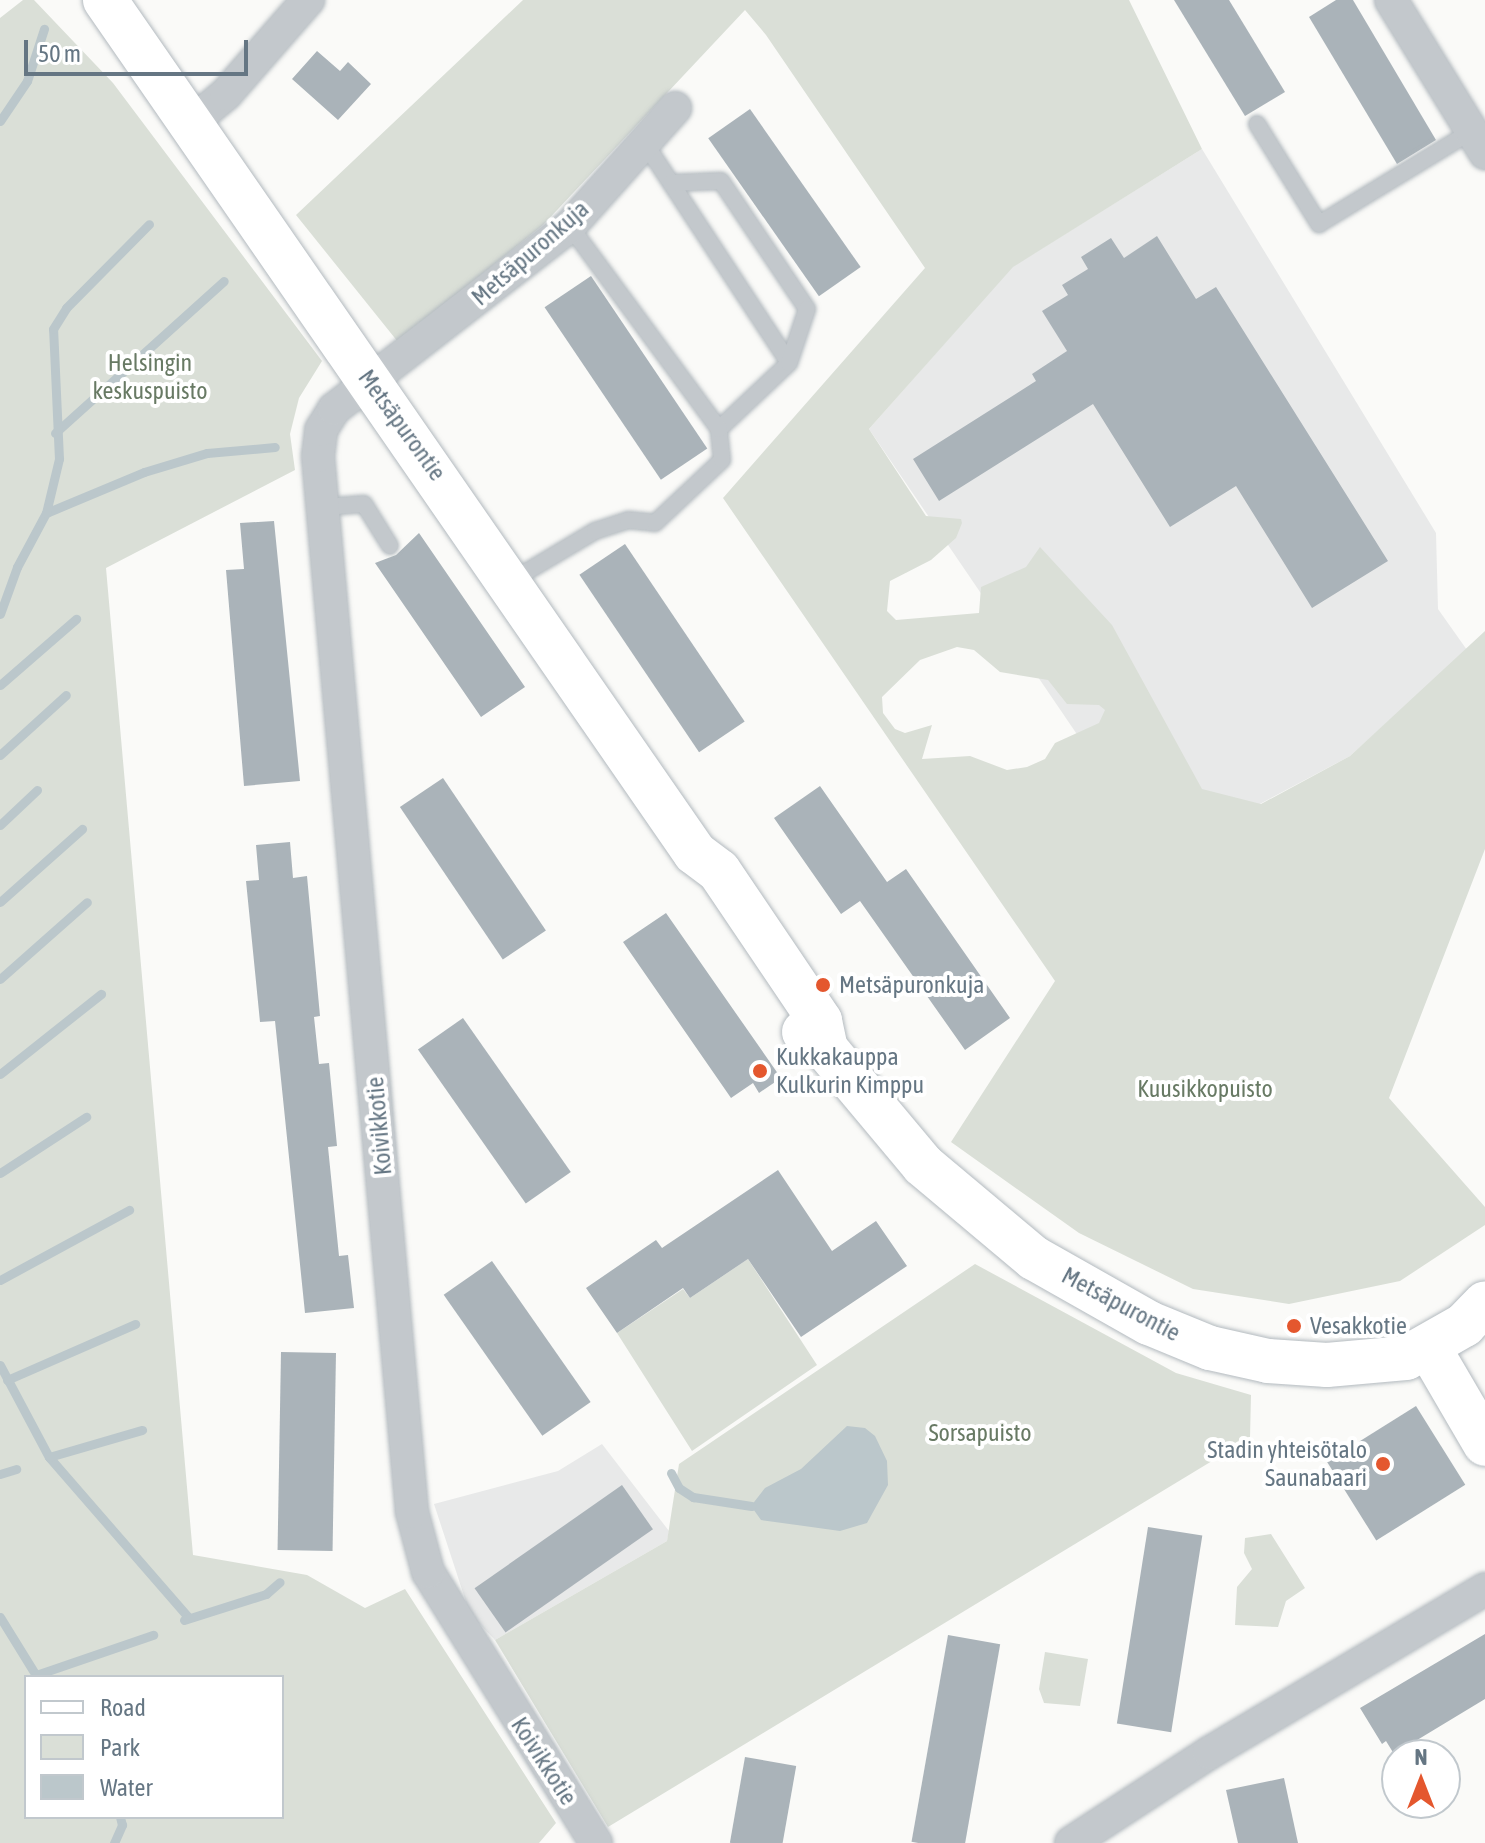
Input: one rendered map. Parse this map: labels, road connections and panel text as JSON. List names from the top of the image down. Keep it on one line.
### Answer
{"streets":{"street":["Metsäpuronkuja","Metsäpurontie","Koivikkotie"]},"crossings":[["Metsäpuronkuja","Metsäpurontie"],["Metsäpuronkuja","Koivikkotie"],["Metsäpurontie","Koivikkotie"]],"parks":["Helsingin keskuspuisto","Kuusikkopuisto","Sorsapuisto"],"places":["Metsäpuronkuja","Kukkakauppa Kulkurin Kimppu","Vesakkotie","Stadin yhteisötalo Saunabaari"],"legend":["Road","Park","Water"],"scale_bar":"50 m","north":"top"}
